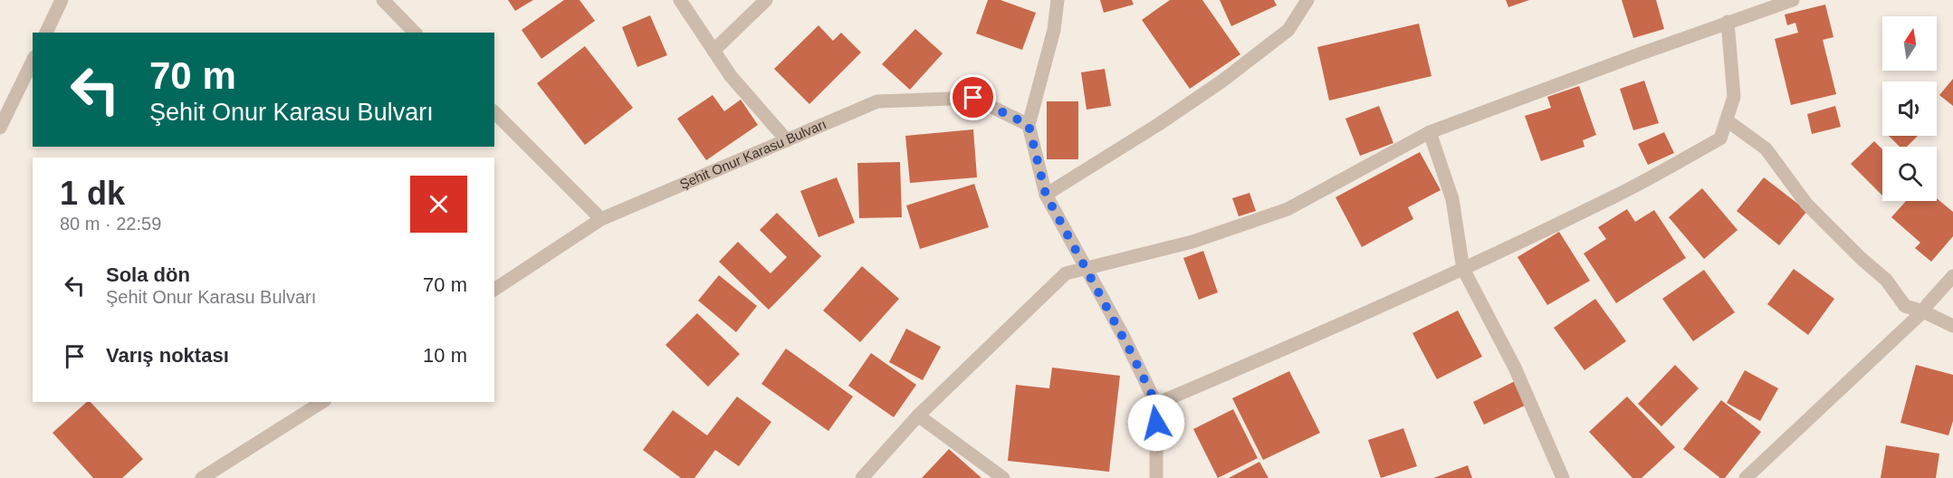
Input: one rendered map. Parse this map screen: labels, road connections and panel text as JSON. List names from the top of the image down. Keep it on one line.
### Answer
{"streets":{"street":["Şehit Onur Karasu Bulvarı"]},"north":"top","page":{"turn":["70 m","Şehit Onur Karasu Bulvarı"],"heading":["1 dk","80 m · 22:59"],"list":[{"name":"Sola dön","note":"Şehit Onur Karasu Bulvarı","value":"70 m"},{"name":"Varış noktası","value":"10 m"}]}}
